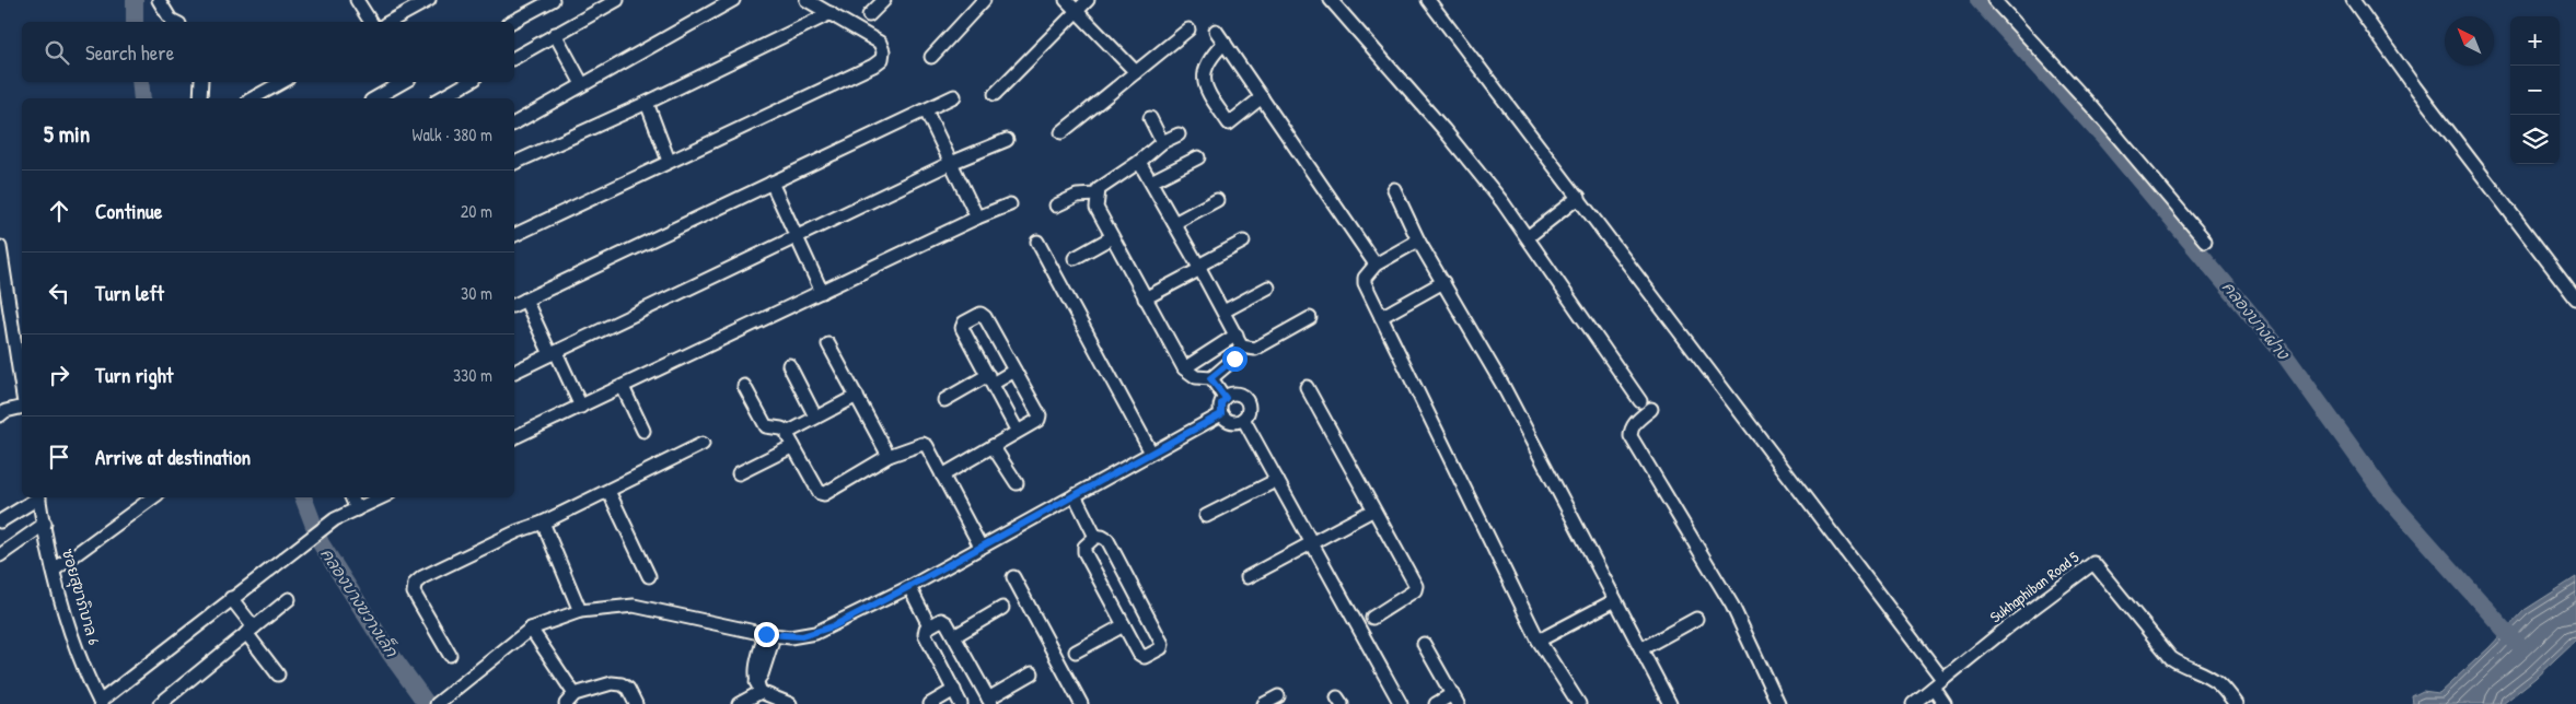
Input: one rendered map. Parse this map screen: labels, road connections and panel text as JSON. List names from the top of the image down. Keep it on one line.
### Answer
{"streets":{"street":["Sukhaphiban Road 5","ซอยสุขาภิบาล 6"]},"water":["คลองบางฝาง","คลองบางขวางเล็ก"],"north":"top left","page":{"map_buttons":["+","−"],"search":"Search here","heading":["5 min","Walk · 380 m"],"list":[["Continue","20 m"],["Turn left","30 m"],["Turn right","330 m"],"Arrive at destination"]}}
